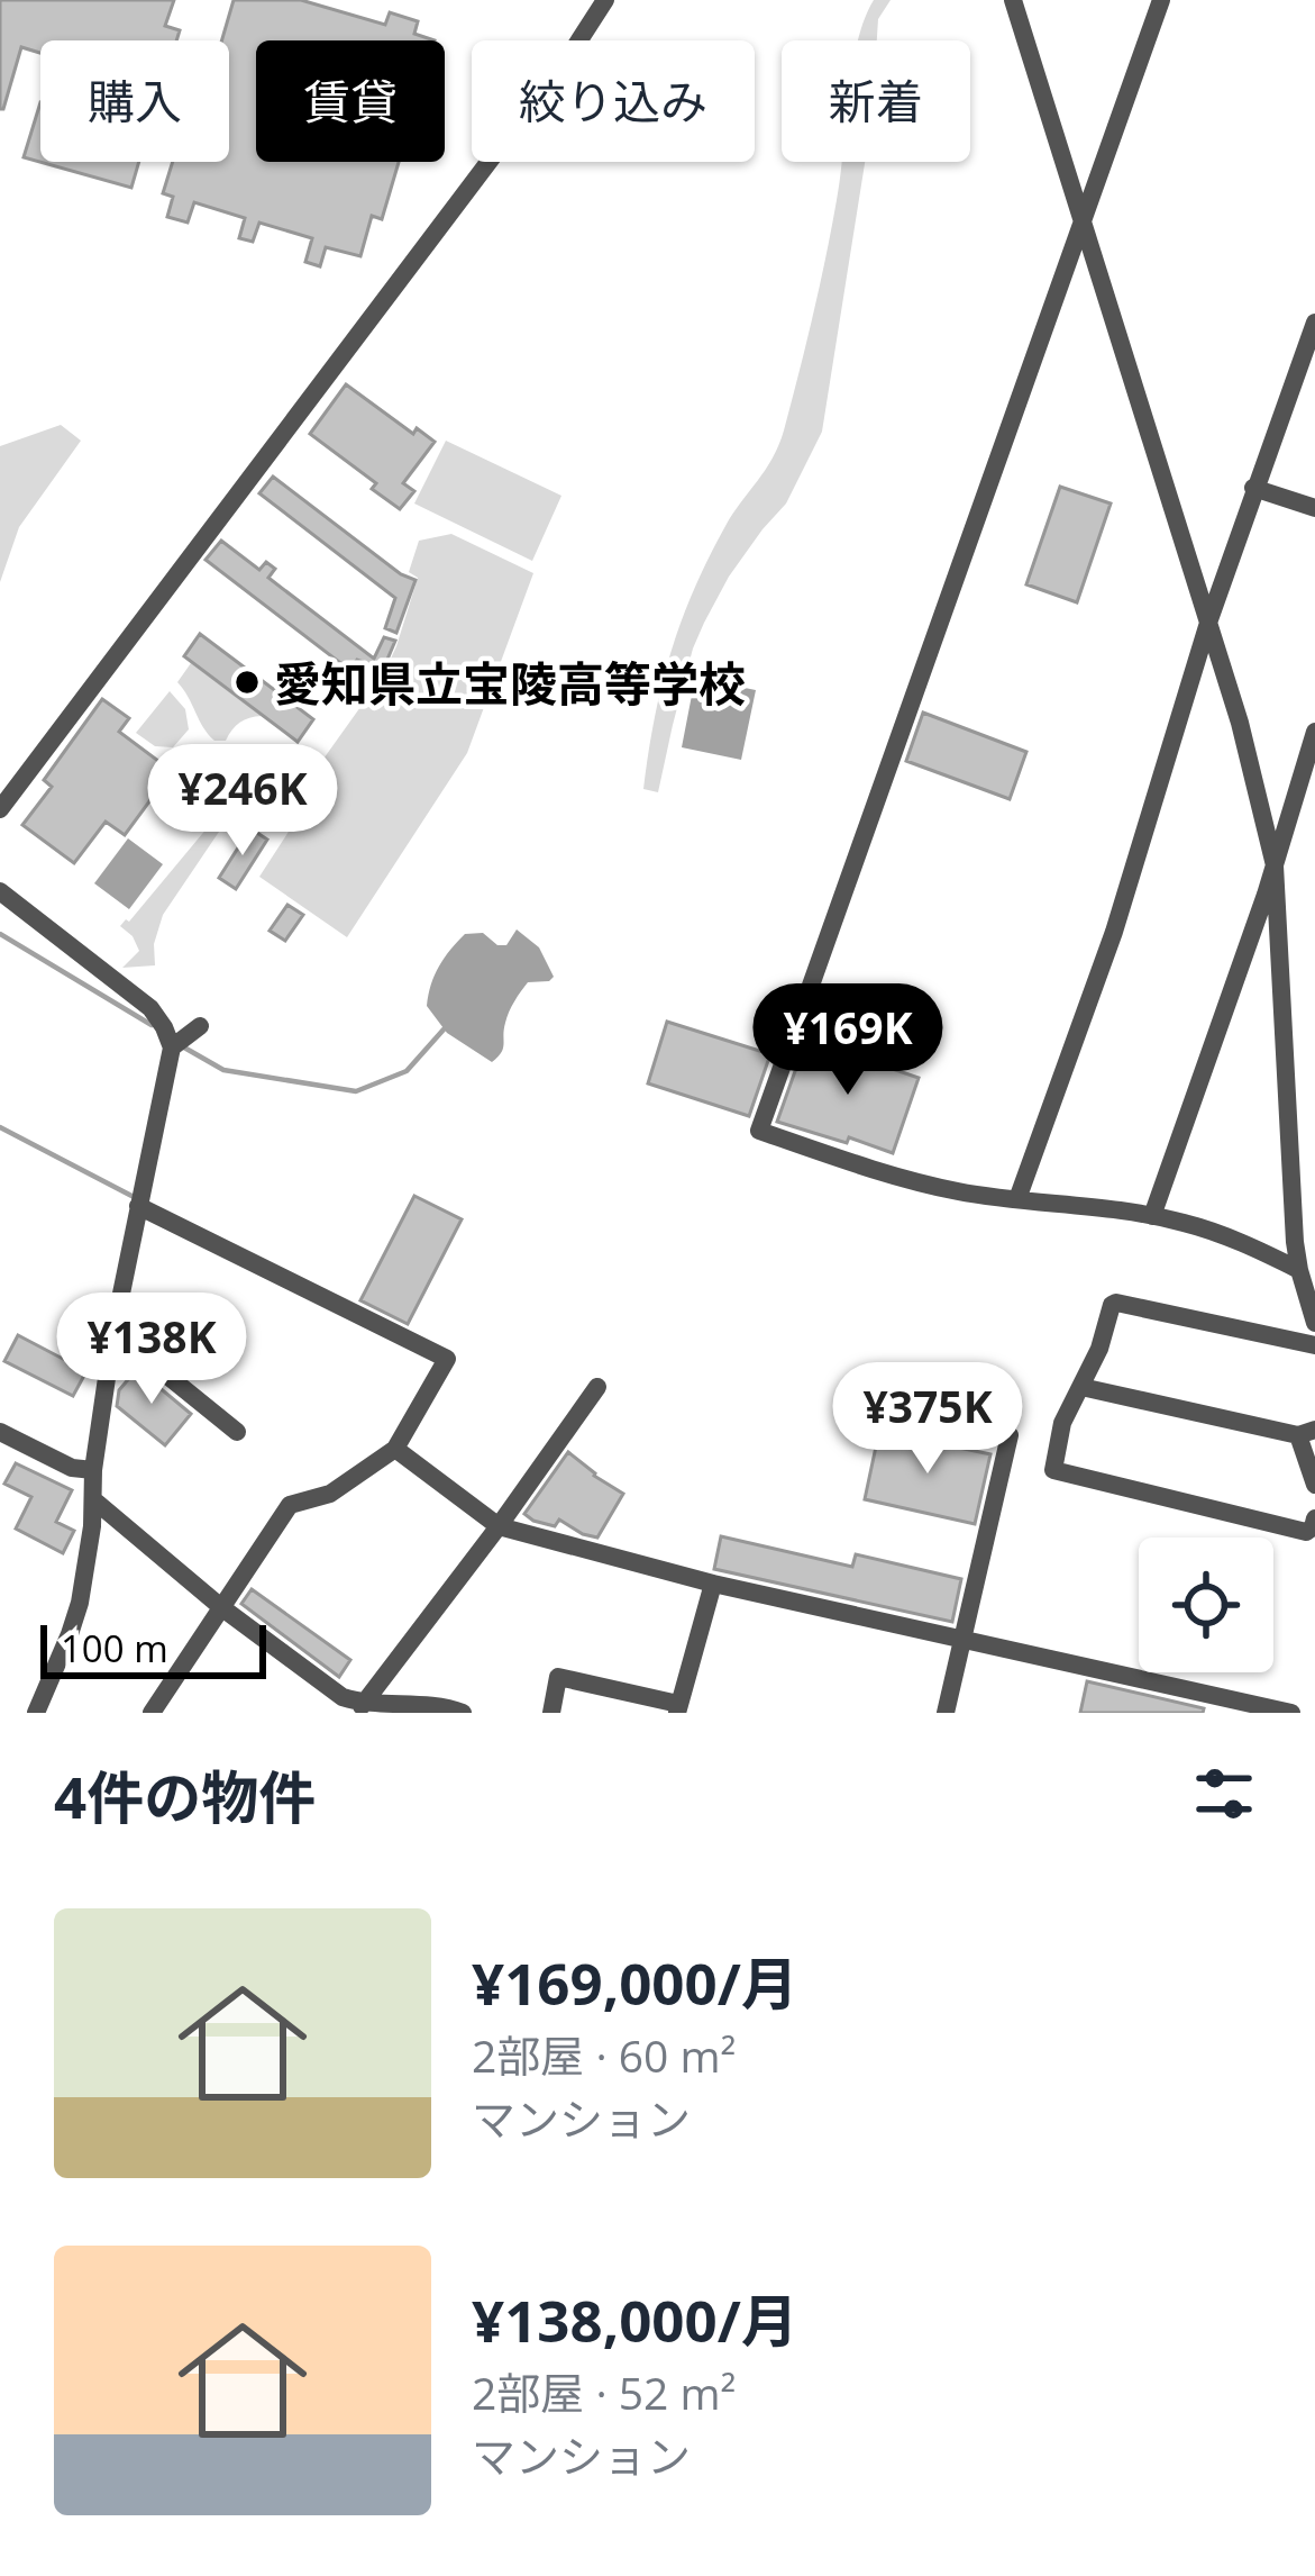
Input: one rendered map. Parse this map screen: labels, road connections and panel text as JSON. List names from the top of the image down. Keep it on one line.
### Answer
{"places":["愛知県立宝陵高等学校"],"scale_bar":"100 m","page":{"chip":["購入","賃貸","絞り込み","新着"],"price":["¥246K","¥169K","¥138K","¥375K"],"scale":"100 m","heading":"4件の物件","list":[{"name":"¥169,000/月","note":"2部屋 · 60 m² · マンション"},{"name":"¥138,000/月","note":"2部屋 · 52 m² · マンション"}]}}
